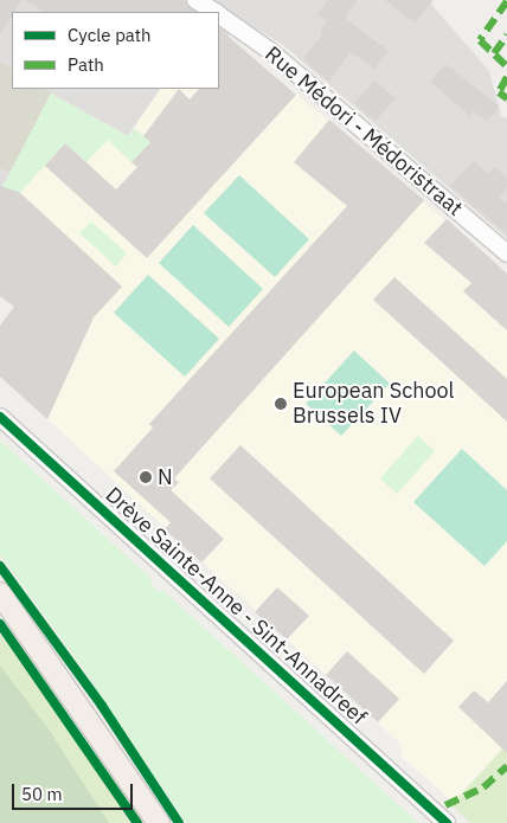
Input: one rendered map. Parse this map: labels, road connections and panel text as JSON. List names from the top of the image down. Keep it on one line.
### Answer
{"streets":{"street":["Rue Médori - Médoristraat","Drève Sainte-Anne - Sint-Annadreef"]},"places":["European School Brussels IV","N"],"legend":["Cycle path","Path"],"scale_bar":"50 m"}
